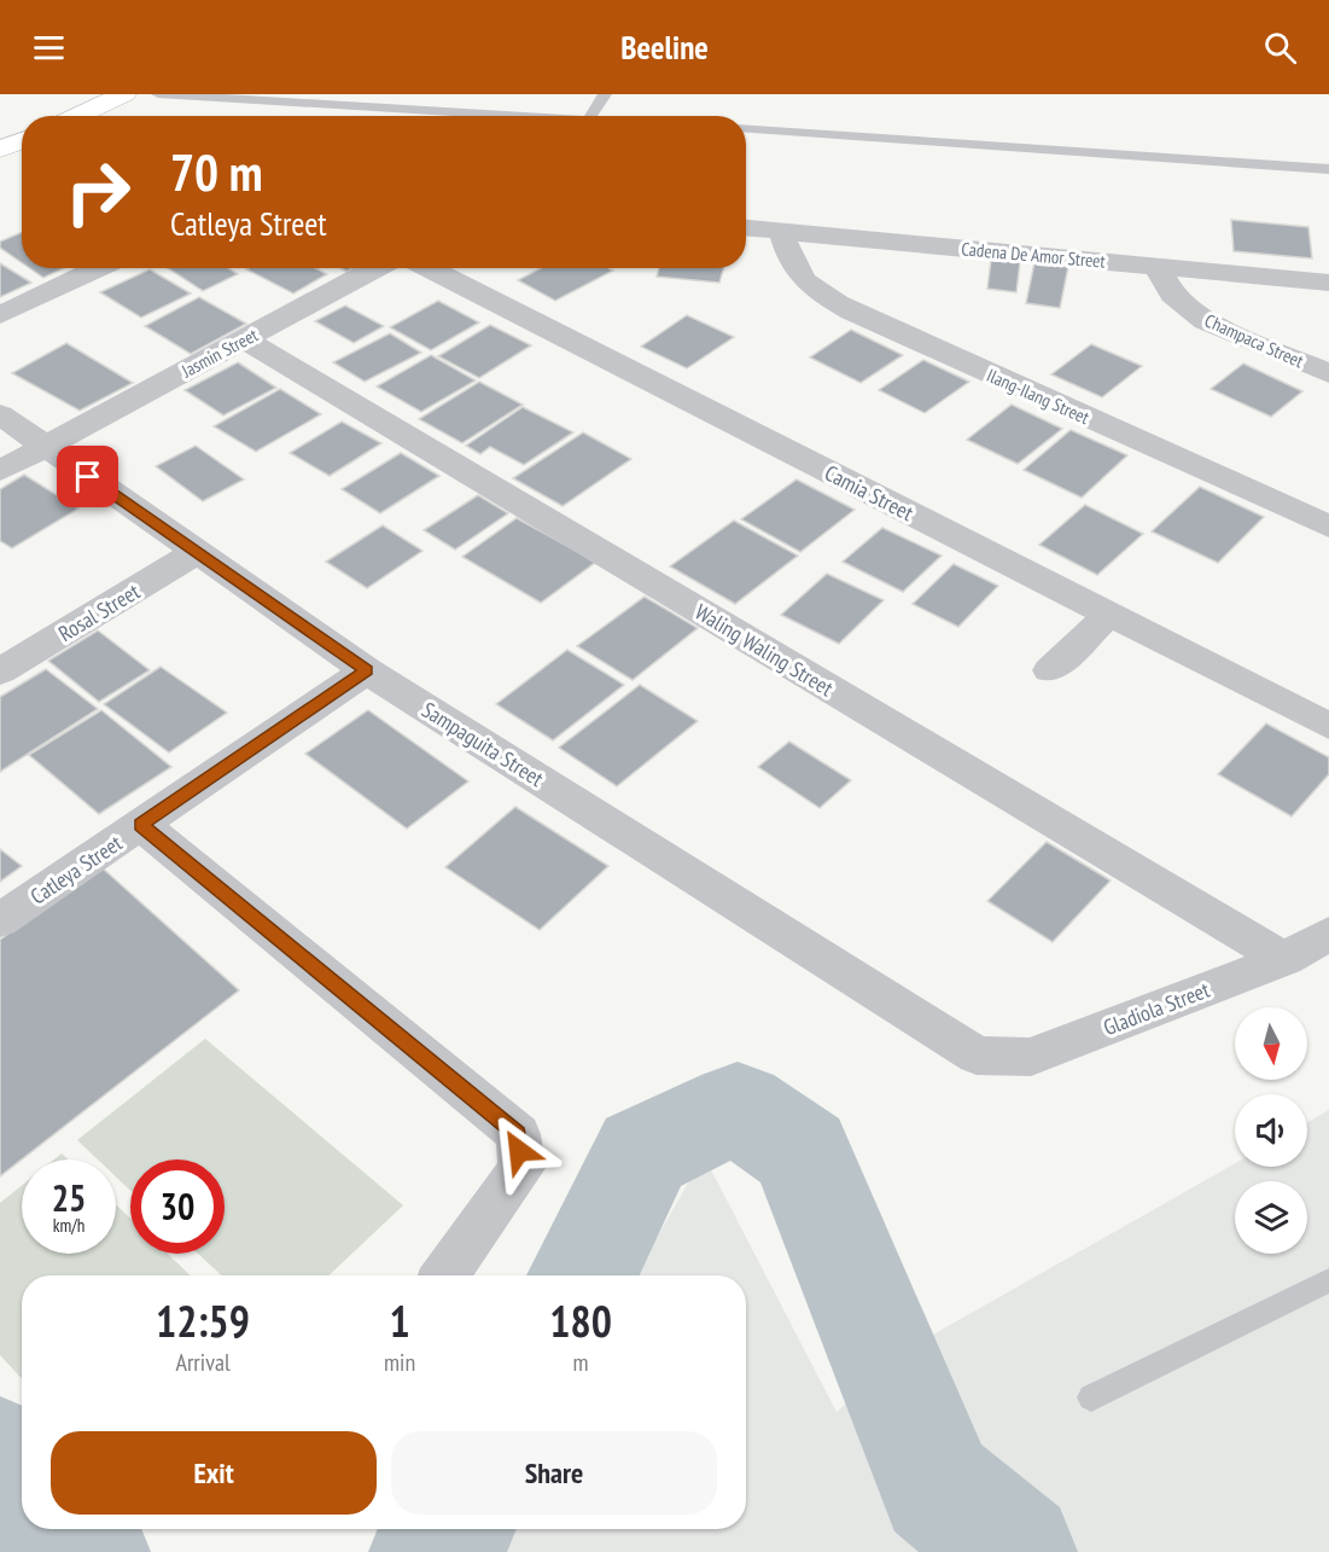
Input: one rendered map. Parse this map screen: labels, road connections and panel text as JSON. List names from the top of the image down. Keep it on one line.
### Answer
{"streets":{"street":["Cadena De Amor Street","Champaca Street","Jasmin Street","Ilang-Ilang Street","Camia Street","Rosal Street","Waling Waling Street","Sampaguita Street","Catleya Street","Gladiola Street"]},"crossings":[["Cadena De Amor Street","Champaca Street"],["Cadena De Amor Street","Ilang-Ilang Street"],["Jasmin Street","Waling Waling Street"],["Jasmin Street","Sampaguita Street"],["Rosal Street","Sampaguita Street"],["Waling Waling Street","Gladiola Street"],["Sampaguita Street","Catleya Street"],["Sampaguita Street","Gladiola Street"]],"north":"bottom","page":{"header":"Beeline","turn":["70 m","Catleya Street"],"speed":"25 km/h","limit":"30","eta":["12:59","Arrival","1","min","180","m"],"buttons":["Exit","Share"]}}
